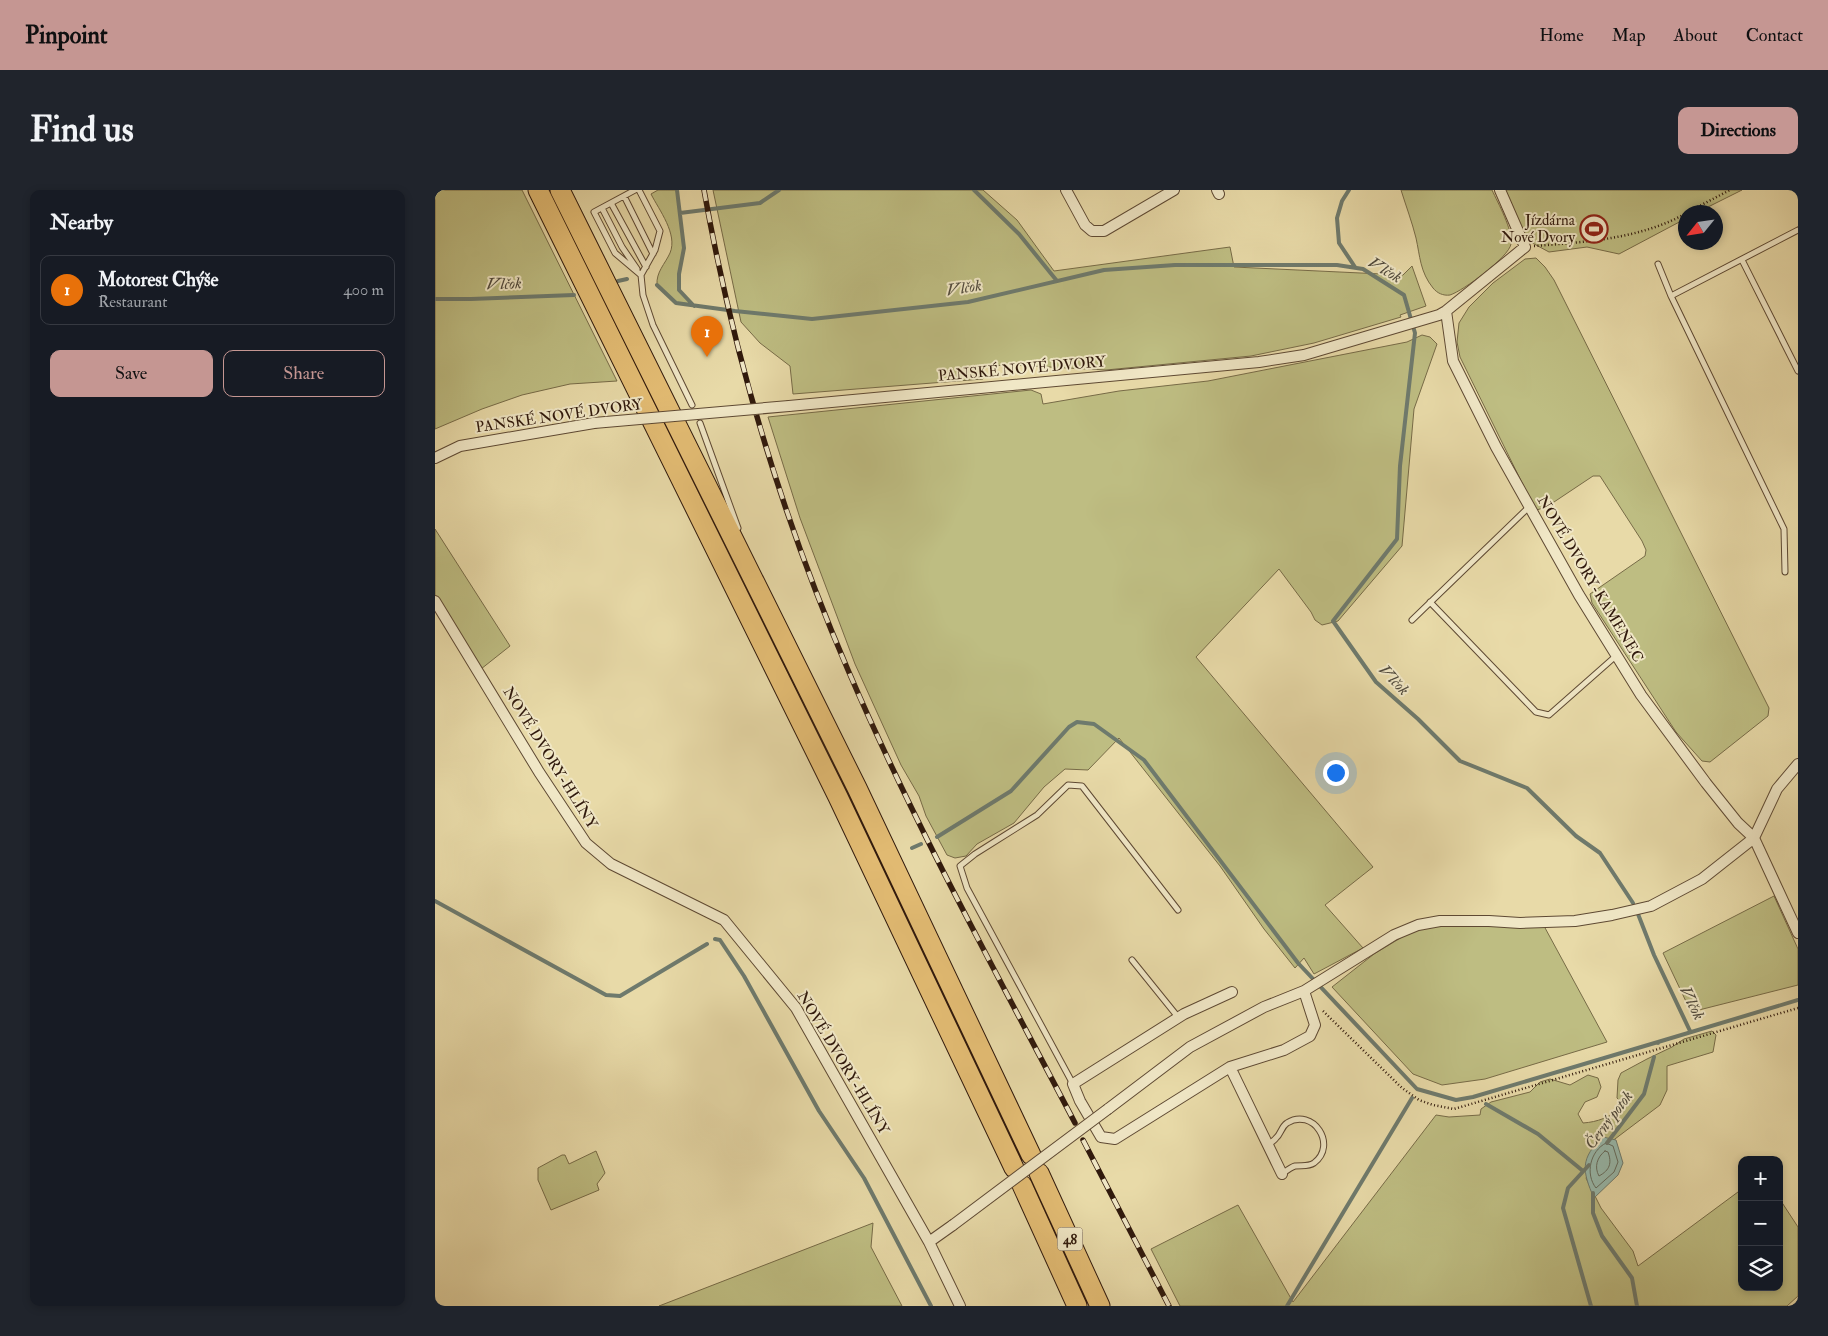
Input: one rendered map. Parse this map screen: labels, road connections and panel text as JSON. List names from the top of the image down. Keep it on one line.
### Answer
{"streets":{"highway":["48"],"street":["PANSKÉ NOVÉ DVORY","NOVÉ DVORY-KAMENEC","NOVÉ DVORY-HLÍNY"]},"crossings":[["PANSKÉ NOVÉ DVORY","NOVÉ DVORY-KAMENEC"]],"water":["Vlčok","Černý potok"],"places":{"sports":["Jízdárna Nové Dvory"]},"north":"bottom left","page":{"header":"Pinpoint","nav":["Home","Map","About","Contact"],"buttons":["Directions",["Save","Share"]],"title":"Find us","heading":"Nearby","list":[{"mark":"1","name":"Motorest Chýše","note":"Restaurant","value":"400 m"}],"pins":"1","map_buttons":["+","−"]}}
